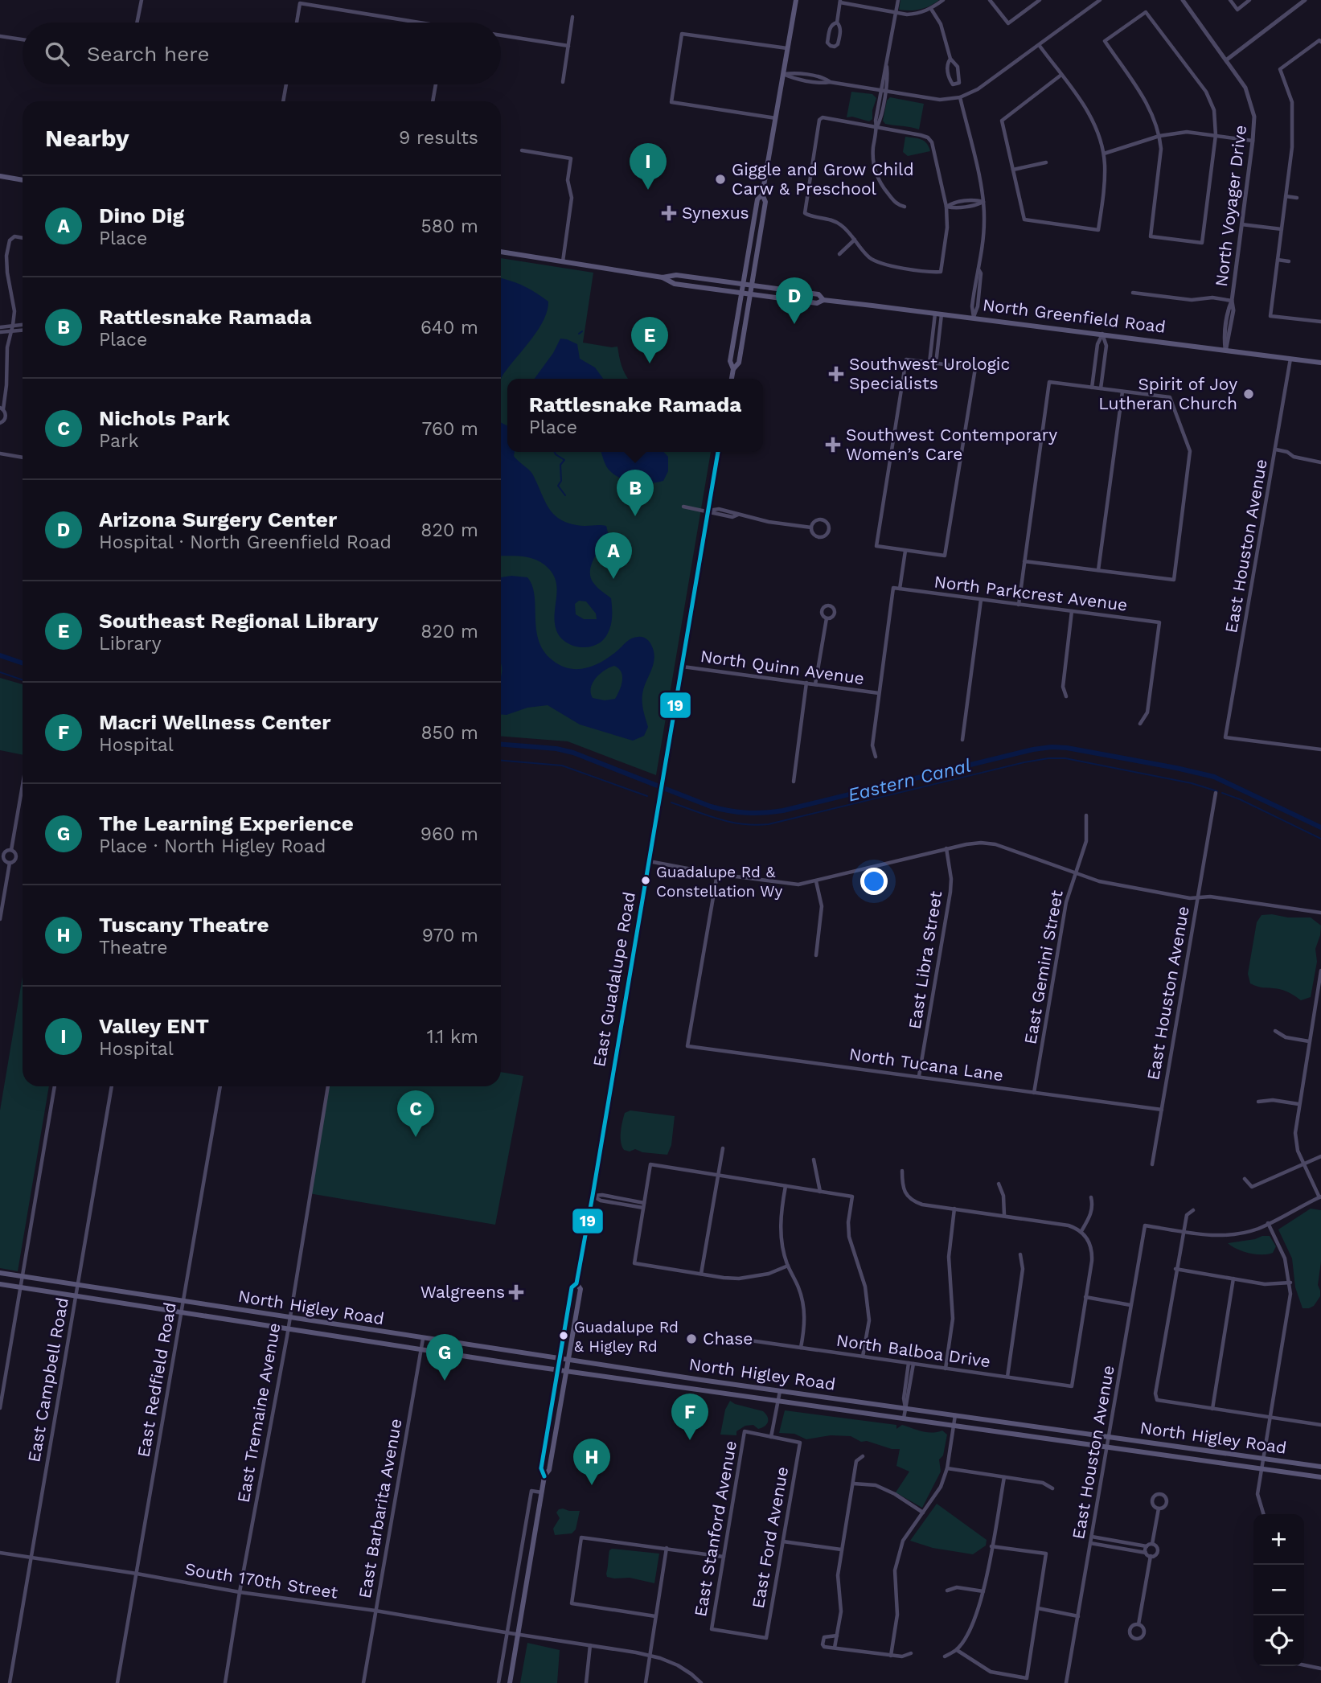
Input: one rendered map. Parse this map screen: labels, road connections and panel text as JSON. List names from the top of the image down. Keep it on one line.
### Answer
{"streets":{"main road":["North Greenfield Road","East Guadalupe Road","North Higley Road"],"street":["North Voyager Drive","East Houston Avenue","North Parkcrest Avenue","North Quinn Avenue","East Libra Street","East Gemini Street","North Tucana Lane","North Balboa Drive","East Campbell Road","East Redfield Road","East Tremaine Avenue","East Barbarita Avenue","East Stanford Avenue","East Ford Avenue","South 170th Street"]},"crossings":[["North Voyager Drive","North Greenfield Road"],["North Greenfield Road","East Houston Avenue"],["East Houston Avenue","North Tucana Lane"],["East Houston Avenue","North Higley Road"],["North Quinn Avenue","East Guadalupe Road"],["East Libra Street","North Tucana Lane"],["East Gemini Street","North Tucana Lane"],["East Guadalupe Road","North Higley Road"],["East Guadalupe Road","South 170th Street"],["North Higley Road","East Campbell Road"],["North Higley Road","East Redfield Road"],["North Higley Road","East Tremaine Avenue"],["North Higley Road","East Barbarita Avenue"],["East Campbell Road","South 170th Street"],["East Redfield Road","South 170th Street"],["East Tremaine Avenue","South 170th Street"],["East Barbarita Avenue","South 170th Street"],["East Stanford Avenue","East Ford Avenue"]],"water":["Eastern Canal"],"places":{"other":["Giggle and Grow Child Carw & Preschool","Spirit of Joy Lutheran Church","Guadalupe Rd & Constellation Wy","Guadalupe Rd & Higley Rd","Chase"],"health":["Synexus","Southwest Urologic Specialists","Southwest Contemporary Women’s Care","Walgreens"]},"lines":["transit line 19"],"page":{"search":"Search here","heading":["Nearby","9 results"],"pins":["I","D","E","B","A","C","G","F","H"],"list":[{"mark":"A","name":"Dino Dig","note":"Place","value":"580 m"},{"mark":"B","name":"Rattlesnake Ramada","note":"Place","value":"640 m"},{"mark":"C","name":"Nichols Park","note":"Park","value":"760 m"},{"mark":"D","name":"Arizona Surgery Center","note":"Hospital · North Greenfield Road","value":"820 m"},{"mark":"E","name":"Southeast Regional Library","note":"Library","value":"820 m"},{"mark":"F","name":"Macri Wellness Center","note":"Hospital","value":"850 m"},{"mark":"G","name":"The Learning Experience","note":"Place · North Higley Road","value":"960 m"},{"mark":"H","name":"Tuscany Theatre","note":"Theatre","value":"970 m"},{"mark":"I","name":"Valley ENT","note":"Hospital","value":"1.1 km"}],"popup":["Rattlesnake Ramada","Place"],"map_buttons":["+","−"]}}
